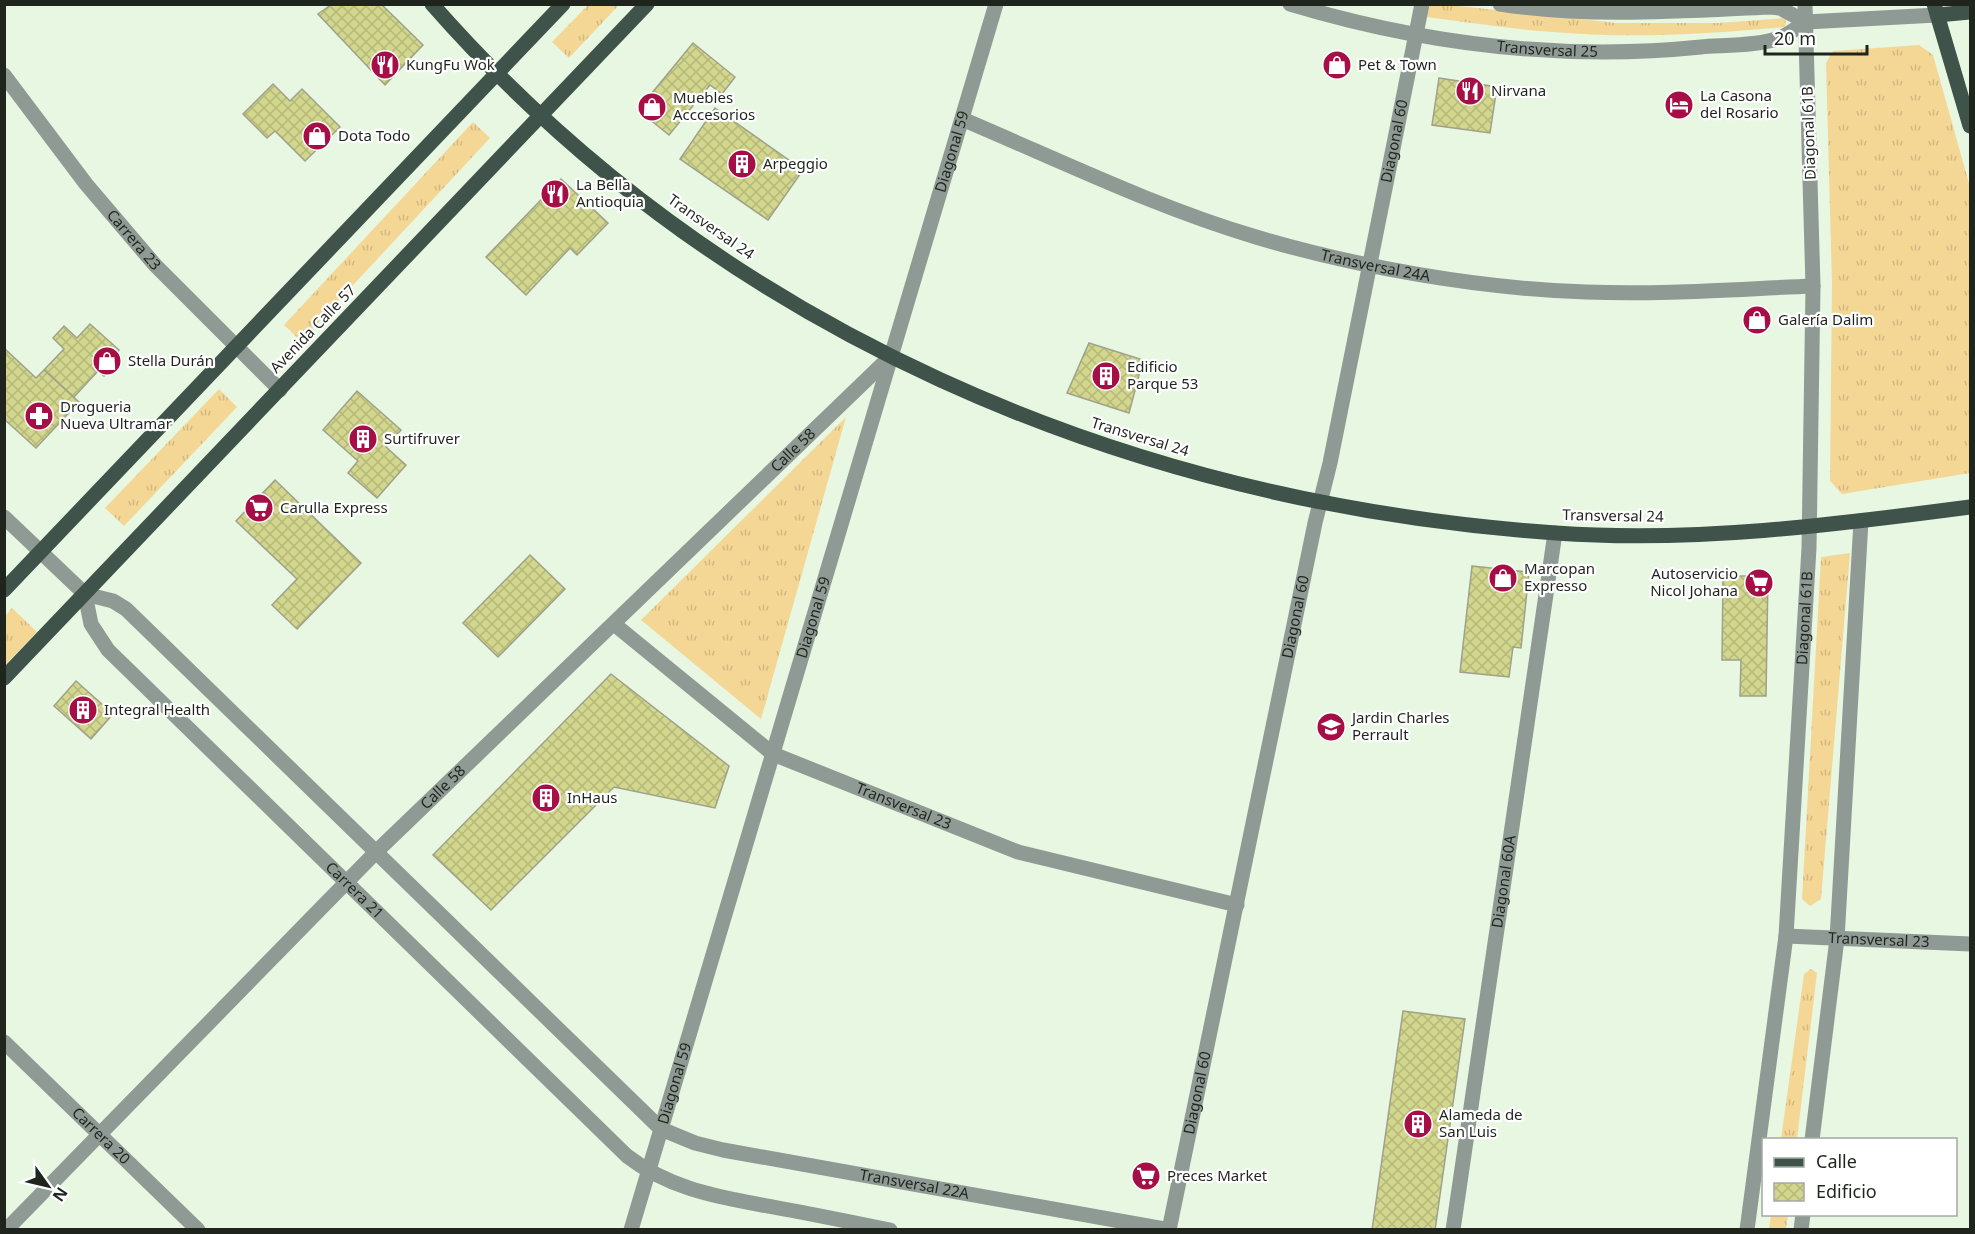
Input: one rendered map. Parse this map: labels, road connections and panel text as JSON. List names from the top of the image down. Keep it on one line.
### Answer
{"streets":{"main road":["Transversal 24","Avenida Calle 57"],"street":["Transversal 25","Diagonal 61B","Diagonal 60","Diagonal 59","Carrera 23","Transversal 24A","Calle 58","Transversal 23","Diagonal 60A","Carrera 21","Carrera 20","Transversal 22A"]},"crossings":[["Transversal 25","Diagonal 61B"],["Transversal 25","Diagonal 60"],["Diagonal 61B","Transversal 24"],["Diagonal 61B","Transversal 24A"],["Diagonal 61B","Transversal 23"],["Diagonal 60","Transversal 24"],["Diagonal 60","Transversal 24A"],["Diagonal 60","Transversal 23"],["Diagonal 60","Transversal 22A"],["Diagonal 59","Transversal 24"],["Diagonal 59","Transversal 24A"],["Diagonal 59","Calle 58"],["Diagonal 59","Transversal 23"],["Diagonal 59","Carrera 21"],["Diagonal 59","Transversal 22A"],["Transversal 24","Avenida Calle 57"],["Transversal 24","Calle 58"],["Transversal 24","Diagonal 60A"],["Carrera 23","Avenida Calle 57"],["Avenida Calle 57","Carrera 21"],["Calle 58","Transversal 23"],["Calle 58","Carrera 21"],["Calle 58","Carrera 20"]],"places":{"restaurant":["KungFu Wok","Nirvana","La Bella Antioquia"],"shop":["Pet & Town","Muebles Acccesorios","Dota Todo","Galería Dalim","Stella Durán","Marcopan Expresso"],"hotel":["La Casona del Rosario"],"building":["Arpeggio","Edificio Parque 53","Surtifruver","Integral Health","InHaus","Alameda de San Luis"],"pharmacy":["Drogueria Nueva Ultramar"],"supermarket":["Carulla Express","Autoservicio Nicol Johana","Preces Market"],"school or university":["Jardin Charles Perrault"]},"legend":["Calle","Edificio"],"scale_bar":"20 m","north":"bottom right"}
